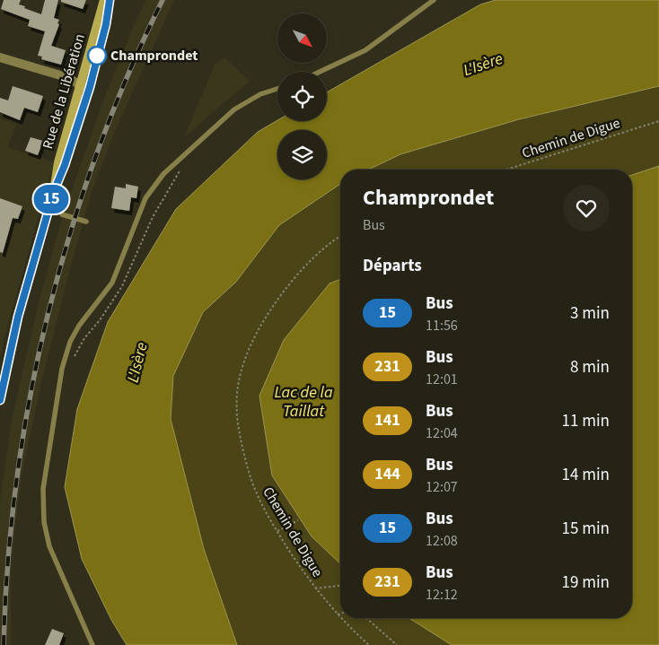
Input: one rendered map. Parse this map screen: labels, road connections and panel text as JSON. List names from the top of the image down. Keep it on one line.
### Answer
{"streets":{"main road":["Rue de la Libération"],"path":["Chemin de Digue"]},"water":["L'Isère","Lac de la Taillat"],"places":["Champrondet"],"lines":["bus line 15"],"north":"bottom right","page":{"on_map":"15","heading":[["Champrondet","Bus"],"Départs"],"list":[{"mark":"15","name":"Bus","note":"11:56","value":"3 min"},{"mark":"231","name":"Bus","note":"12:01","value":"8 min"},{"mark":"141","name":"Bus","note":"12:04","value":"11 min"},{"mark":"144","name":"Bus","note":"12:07","value":"14 min"},{"mark":"15","name":"Bus","note":"12:08","value":"15 min"},{"mark":"231","name":"Bus","note":"12:12","value":"19 min"}]}}
